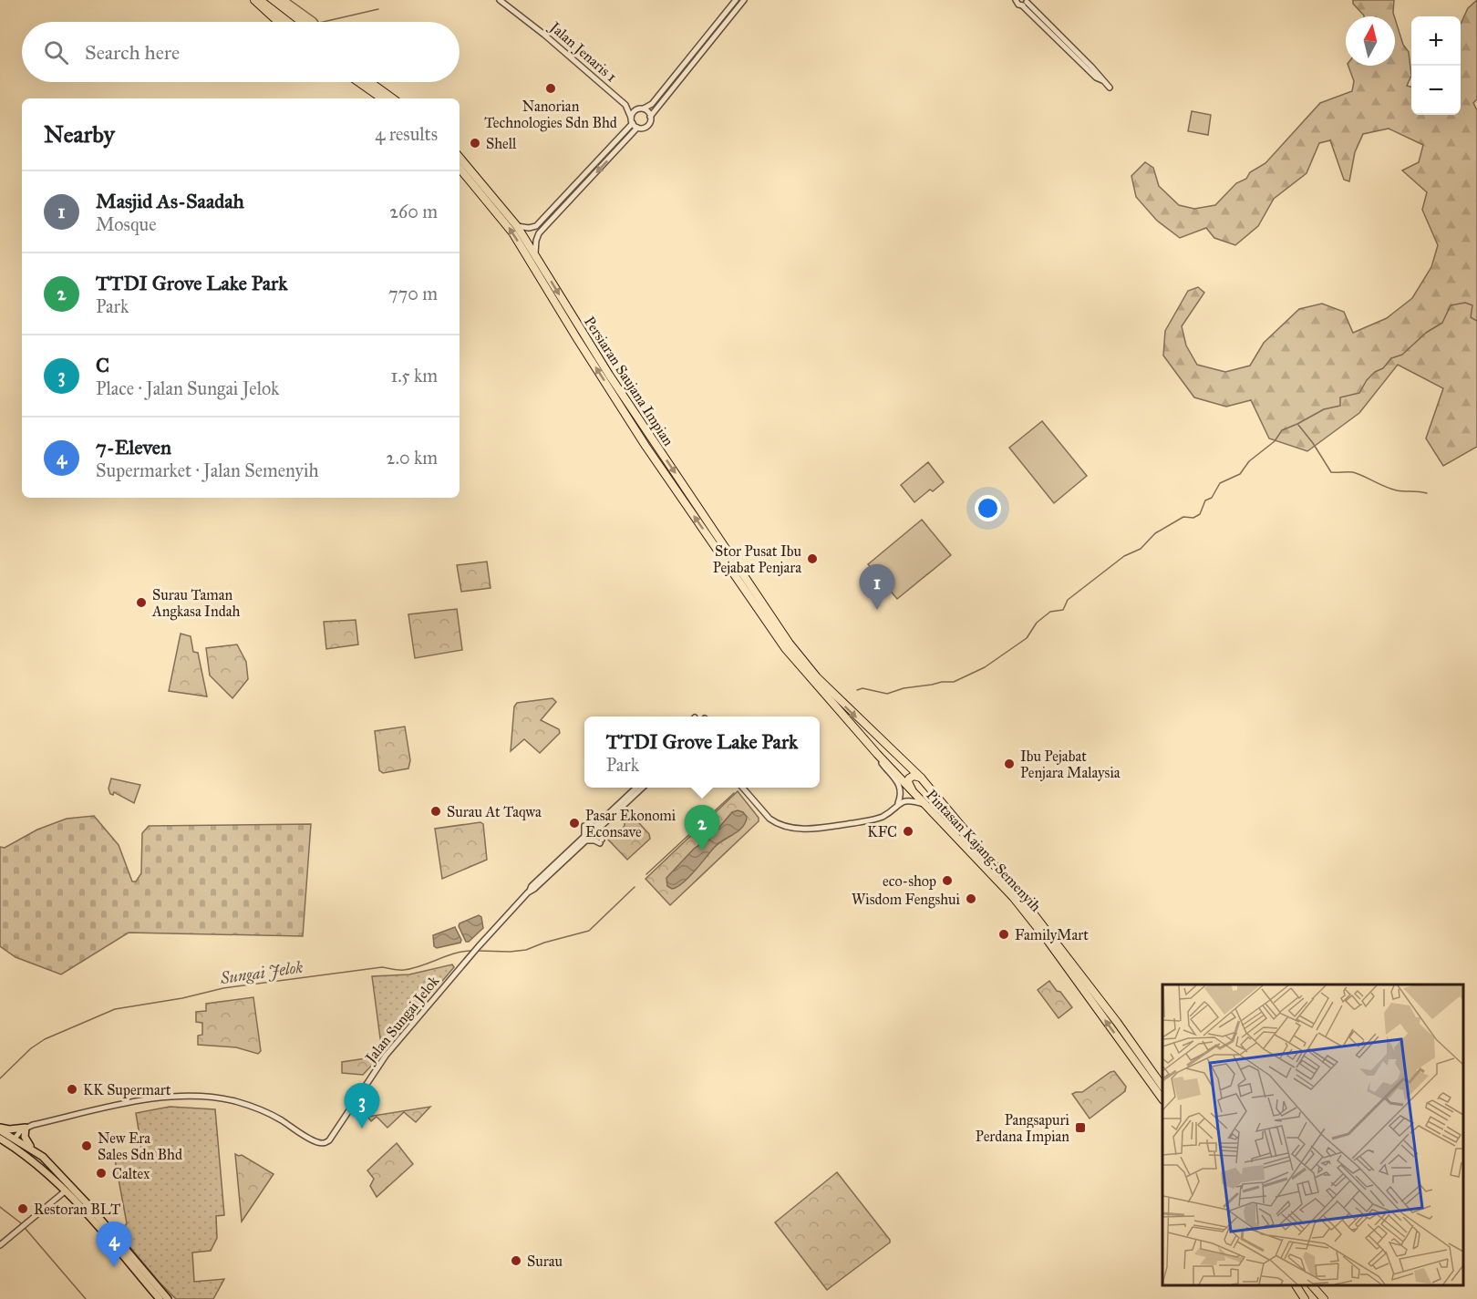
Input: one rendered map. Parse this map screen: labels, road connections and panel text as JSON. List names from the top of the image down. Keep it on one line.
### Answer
{"streets":{"highway":["Persiaran Saujana Impian","Pintasan Kajang-Semenyih"],"street":["Jalan Jenaris 1","Jalan Sungai Jelok"]},"crossings":[["Persiaran Saujana Impian","Pintasan Kajang-Semenyih"]],"water":["Sungai Jelok"],"places":{"other":["Nanorian Technologies Sdn Bhd","Shell","Stor Pusat Ibu Pejabat Penjara","Surau Taman Angkasa Indah","Ibu Pejabat Penjara Malaysia","Surau At Taqwa","Pasar Ekonomi Econsave","KFC","eco-shop","Wisdom Fengshui","FamilyMart","KK Supermart","New Era Sales Sdn Bhd","Caltex","Restoran BLT","Surau"],"transit":["Pangsapuri Perdana Impian"]},"north":"top","page":{"map_buttons":["+","−"],"search":"Search here","heading":["Nearby","4 results"],"list":[{"mark":"1","name":"Masjid As-Saadah","note":"Mosque","value":"260 m"},{"mark":"2","name":"TTDI Grove Lake Park","note":"Park","value":"770 m"},{"mark":"3","name":"C","note":"Place · Jalan Sungai Jelok","value":"1.5 km"},{"mark":"4","name":"7-Eleven","note":"Supermarket · Jalan Semenyih","value":"2.0 km"}],"pins":["1","2","3","4"],"popup":["TTDI Grove Lake Park","Park"]}}
